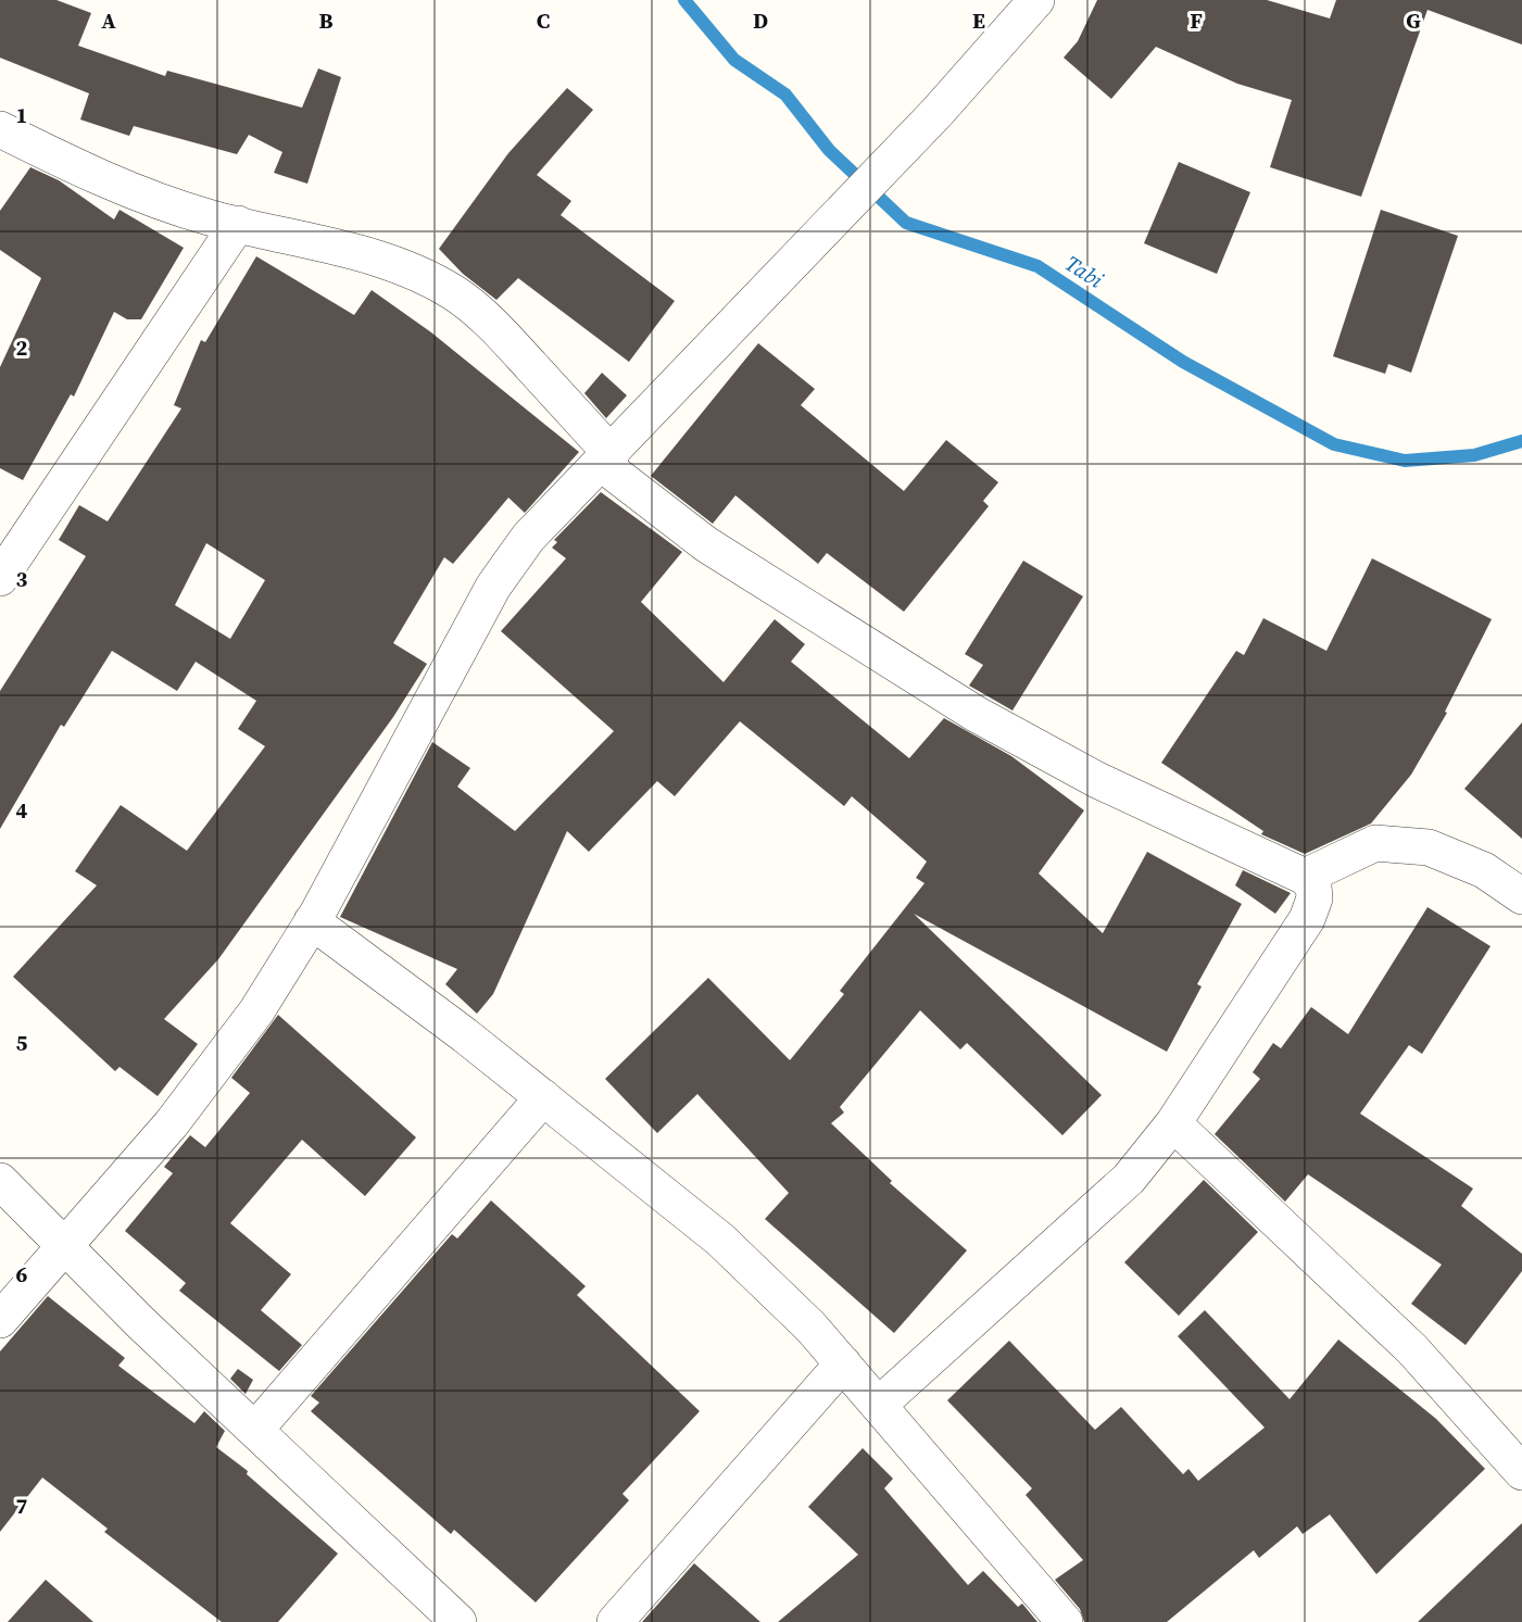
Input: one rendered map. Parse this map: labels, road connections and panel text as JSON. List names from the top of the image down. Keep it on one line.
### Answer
{"water":["Tabi"],"grid":{"columns":["A","B","C","D","E","F","G"],"rows":["1","2","3","4","5","6","7"]}}
